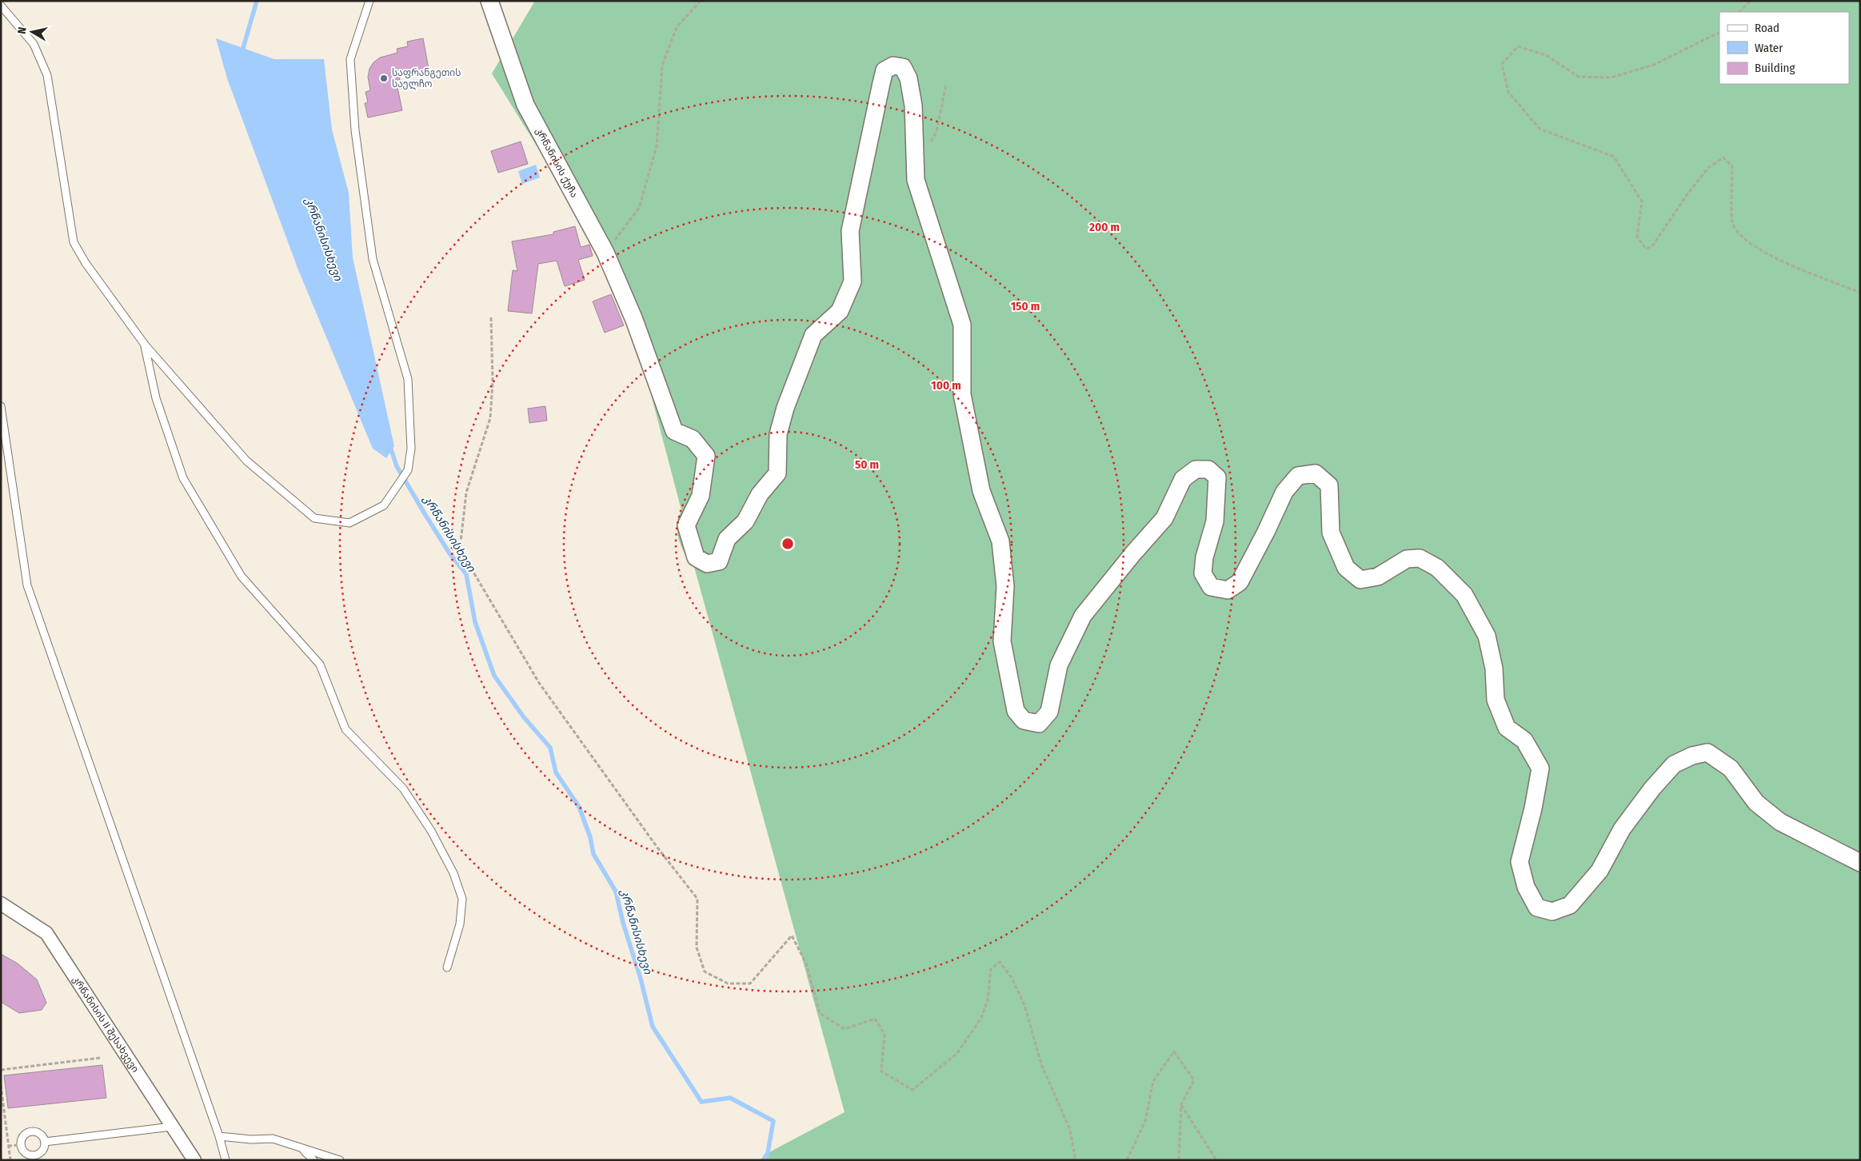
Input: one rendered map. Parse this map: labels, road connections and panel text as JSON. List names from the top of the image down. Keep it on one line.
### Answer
{"streets":{"street":["კრწანისის ქუჩა","კრწანისის II შესახვევი"]},"water":["კრწანისისხევი"],"places":["საფრანგეთის საელჩო"],"legend":["Road","Water","Building"],"north":"left","rings":["200 m","150 m","100 m","50 m"]}
